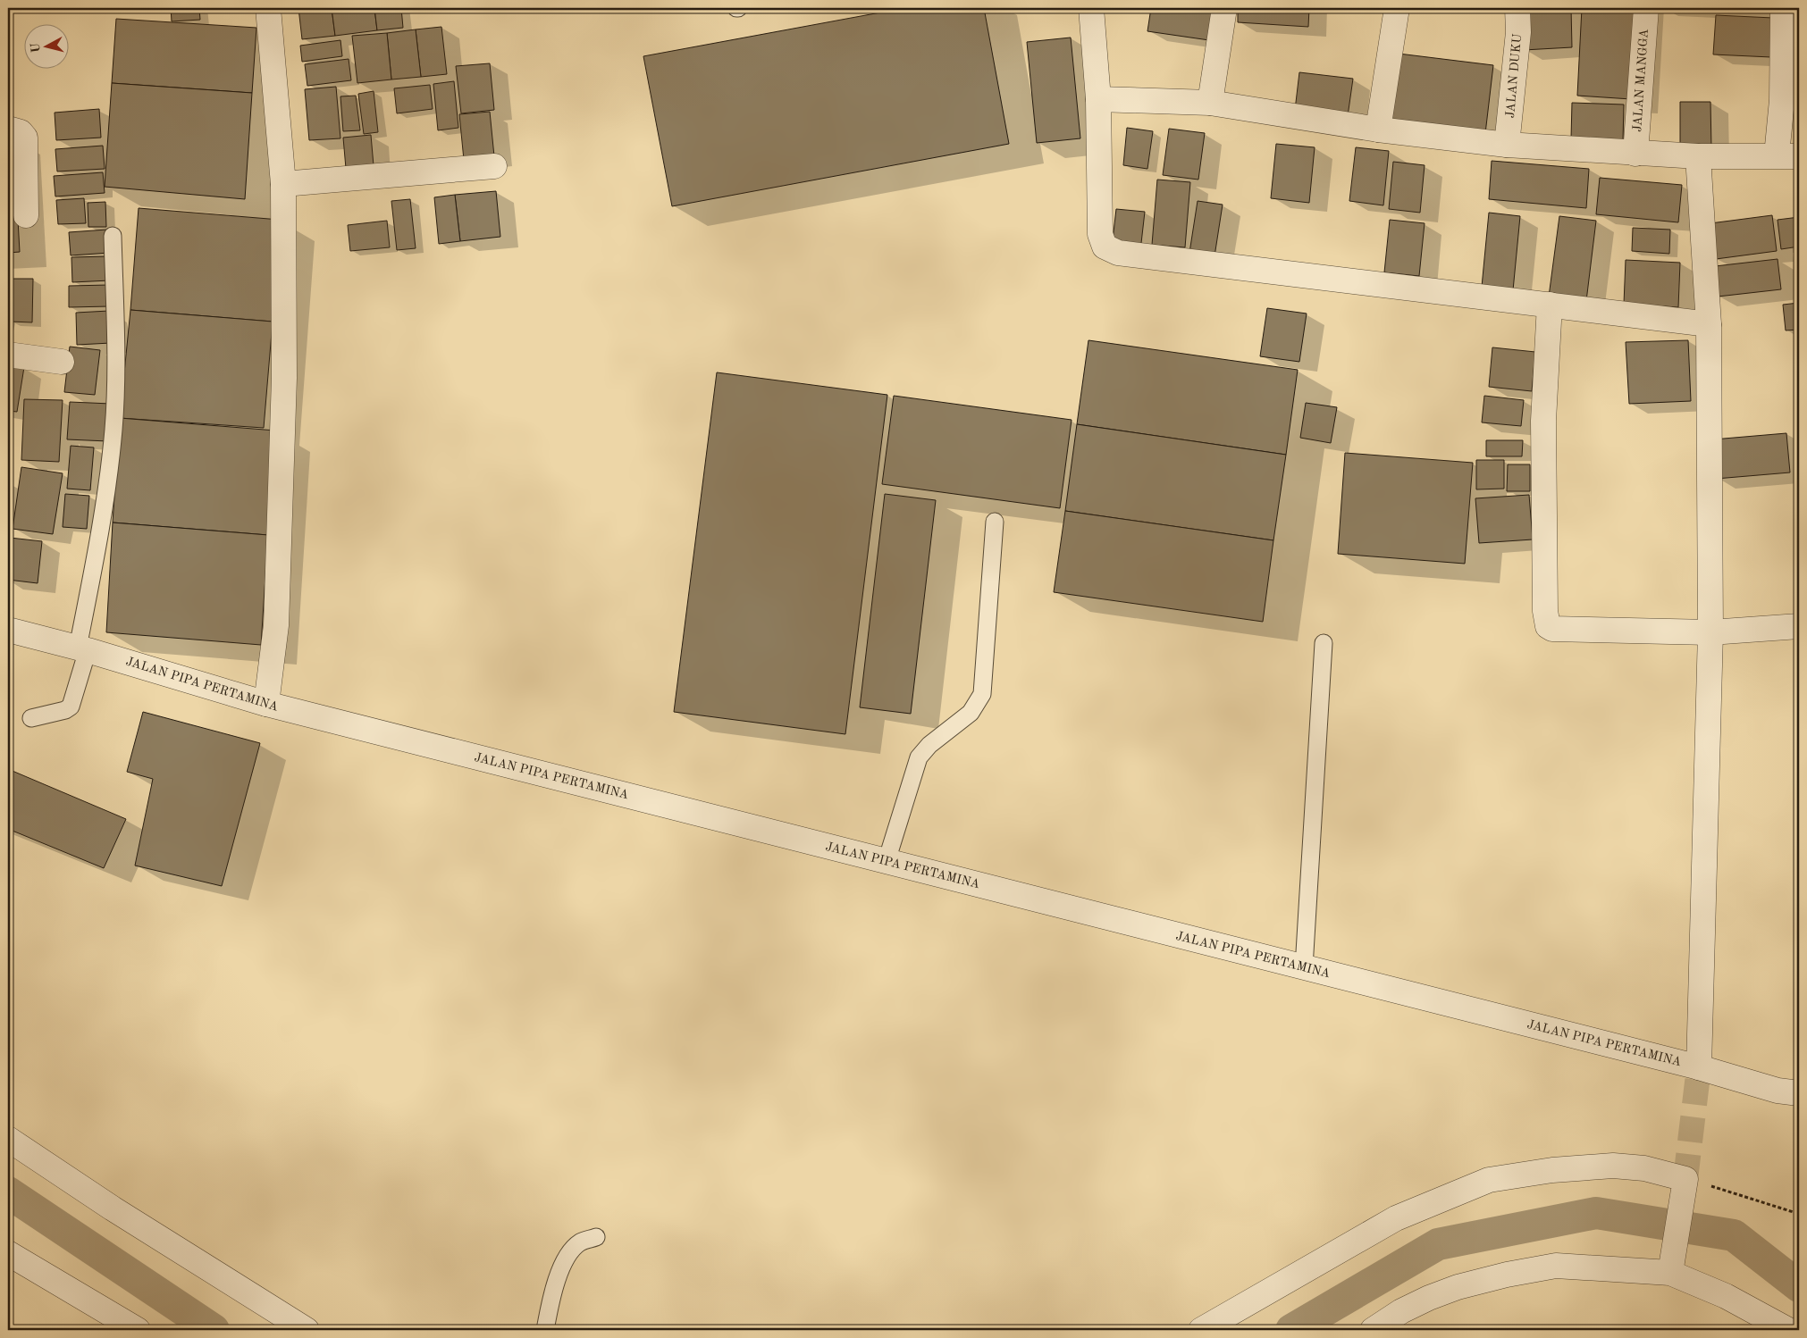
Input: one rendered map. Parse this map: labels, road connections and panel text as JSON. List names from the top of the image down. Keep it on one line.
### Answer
{"streets":{"street":["JALAN DUKU","JALAN MANGGA","JALAN PIPA PERTAMINA"]},"north":"left"}
